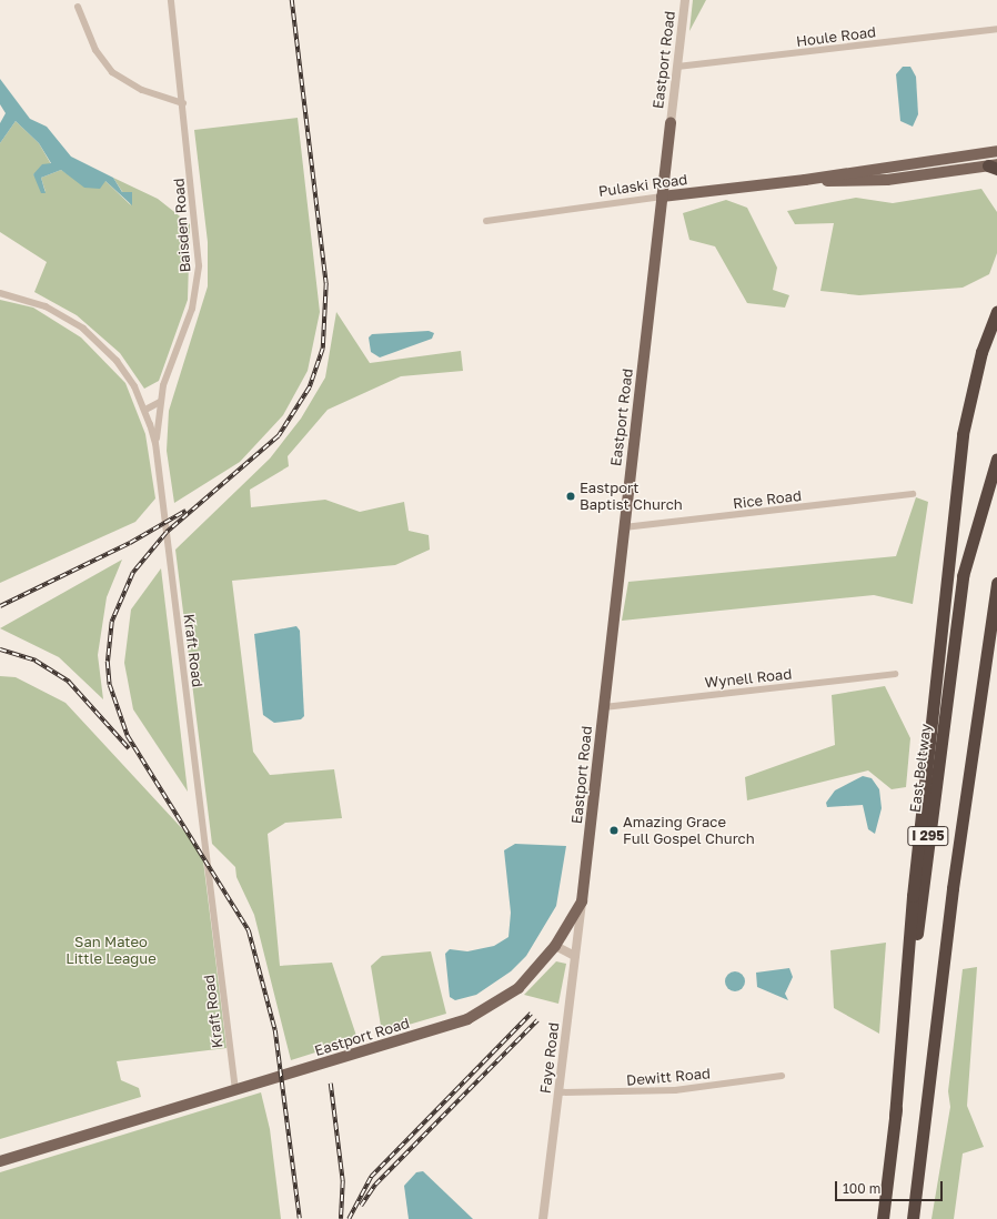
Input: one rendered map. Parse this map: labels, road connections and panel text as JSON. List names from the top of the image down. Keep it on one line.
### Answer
{"streets":{"highway":["East Beltway","I 295"],"main road":["Eastport Road","Pulaski Road"],"street":["Houle Road","Baisden Road","Rice Road","Kraft Road","Wynell Road","Faye Road","Dewitt Road"]},"crossings":[["Houle Road","Eastport Road"],["Eastport Road","Pulaski Road"],["Eastport Road","Rice Road"],["Eastport Road","Kraft Road"],["Eastport Road","Wynell Road"],["Eastport Road","Faye Road"],["Baisden Road","Kraft Road"],["Faye Road","Dewitt Road"]],"parks":["San Mateo Little League"],"places":["Eastport Baptist Church","Amazing Grace Full Gospel Church"],"scale_bar":"100 m"}
